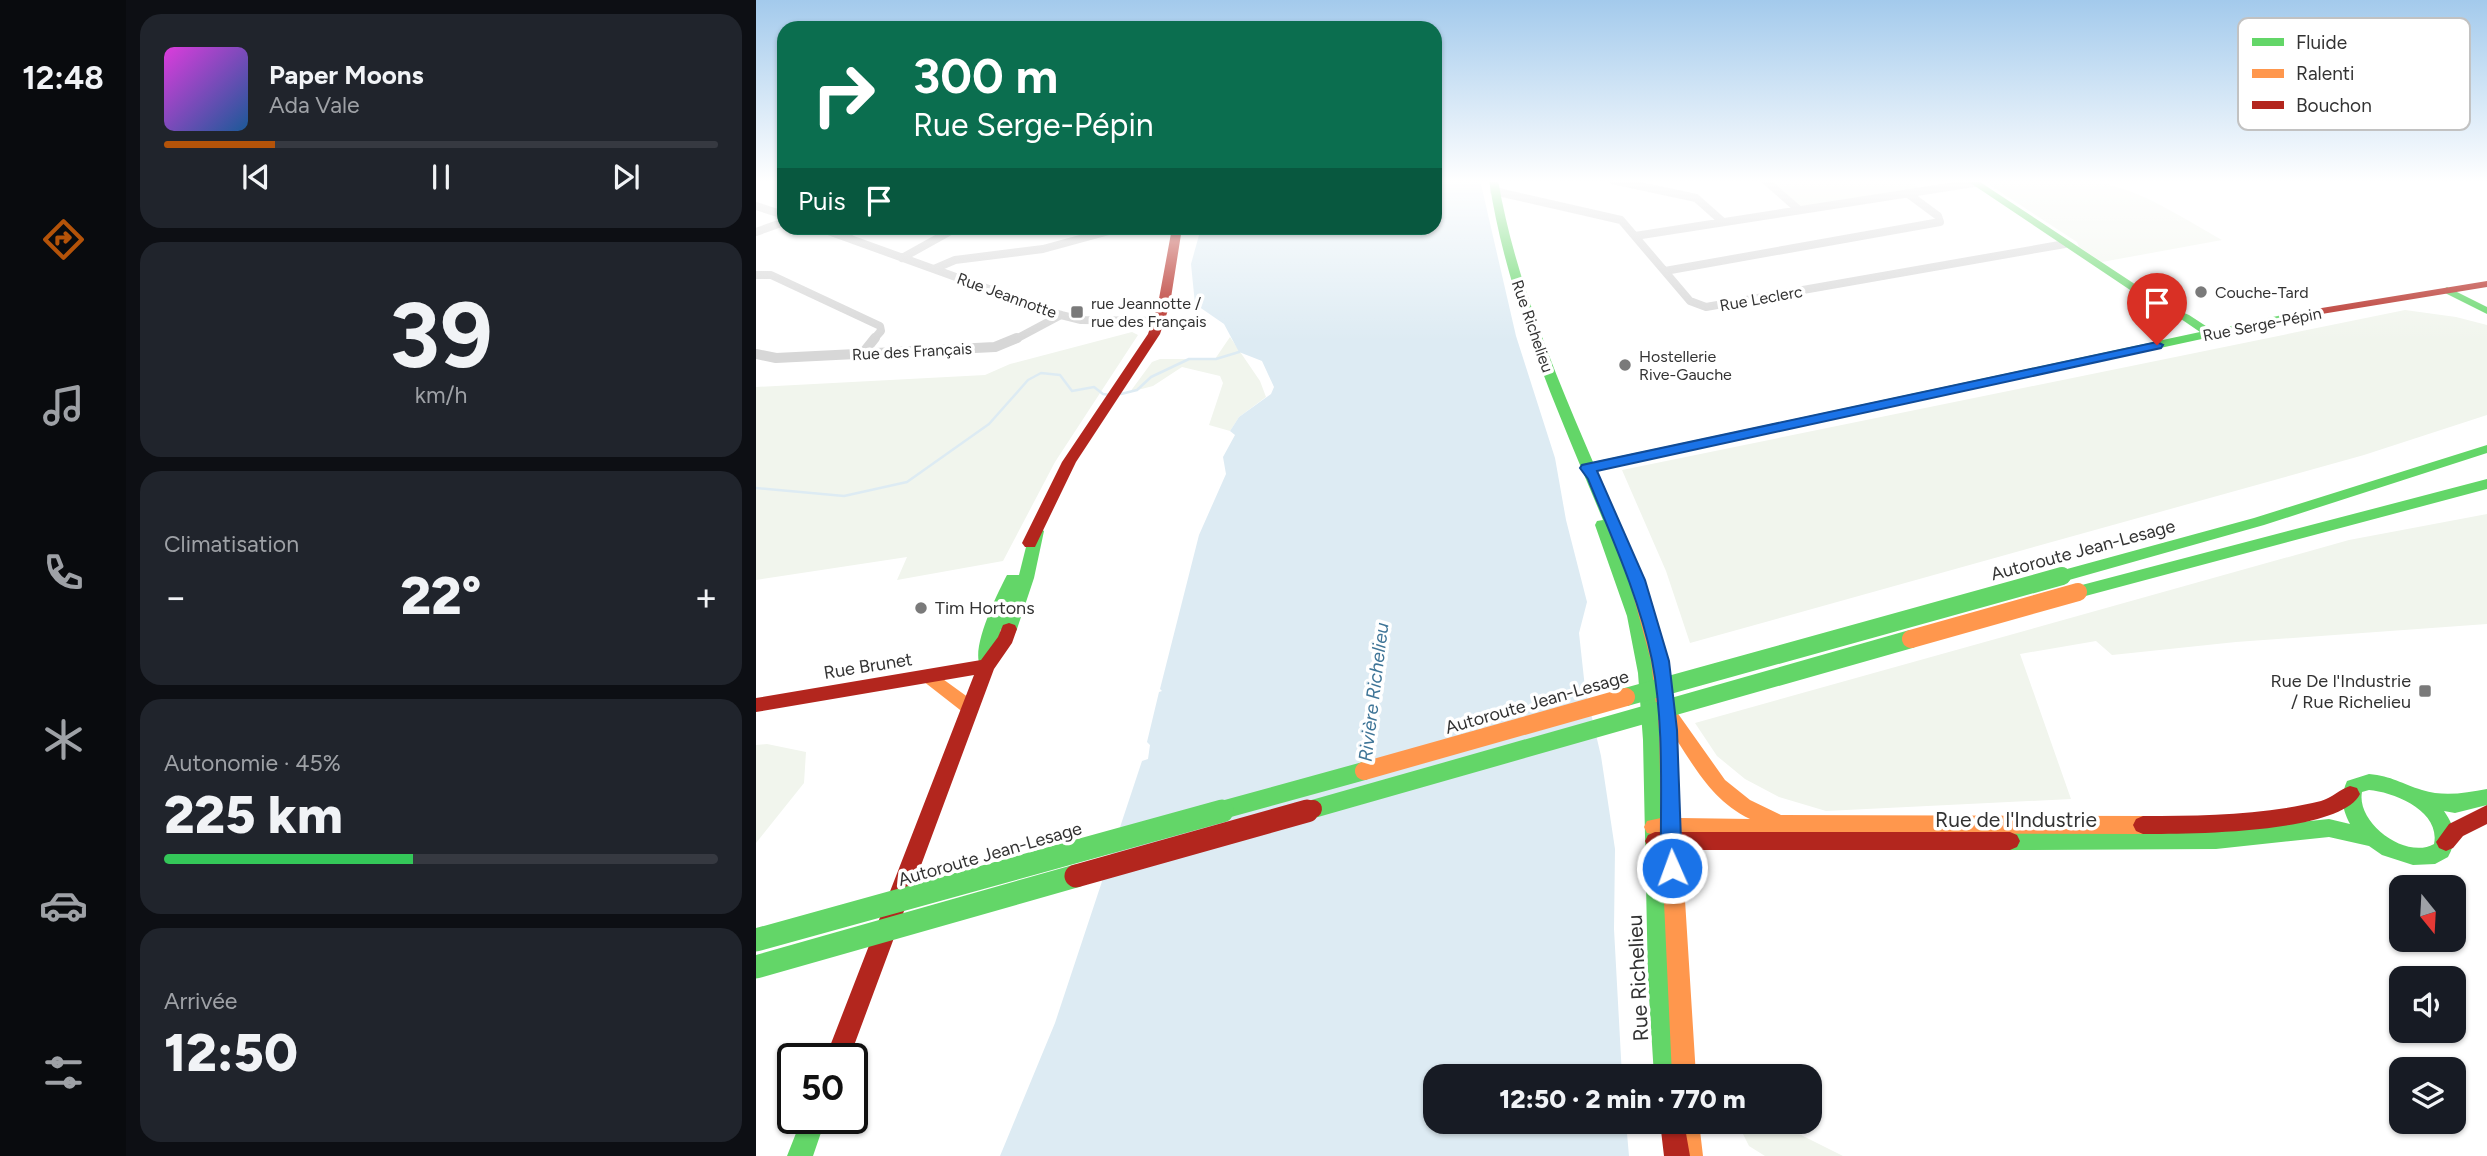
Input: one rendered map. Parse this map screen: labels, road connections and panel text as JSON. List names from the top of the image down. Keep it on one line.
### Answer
{"streets":{"main road":["Rue Serge-Pépin","Rue Richelieu","Autoroute Jean-Lesage","Rue Brunet","Rue de l'Industrie"],"street":["Rue Jeannotte","Rue Leclerc","Rue des Français"]},"crossings":[["Rue Jeannotte","Rue des Français"],["Rue Serge-Pépin","Rue Richelieu"],["Rue Richelieu","Rue de l'Industrie"]],"water":["Rivière Richelieu"],"places":{"other":["Couche-Tard","Hostellerie Rive-Gauche","Tim Hortons"],"transit":["rue Jeannotte / rue des Français","Rue De l'Industrie / Rue Richelieu"]},"legend":["Fluide","Ralenti","Bouchon"],"north":"bottom","page":{"tabs":"12:48","turn":["300 m","Rue Serge-Pépin"],"song":["Paper Moons","Ada Vale"],"then":"Puis","tile":[["39","km/h"],"Climatisation",["Autonomie · 45%","225 km"],["Arrivée","12:50"]],"heat":["−","22°","+"],"limit":"50","trip":"12:50 · 2 min · 770 m"}}
